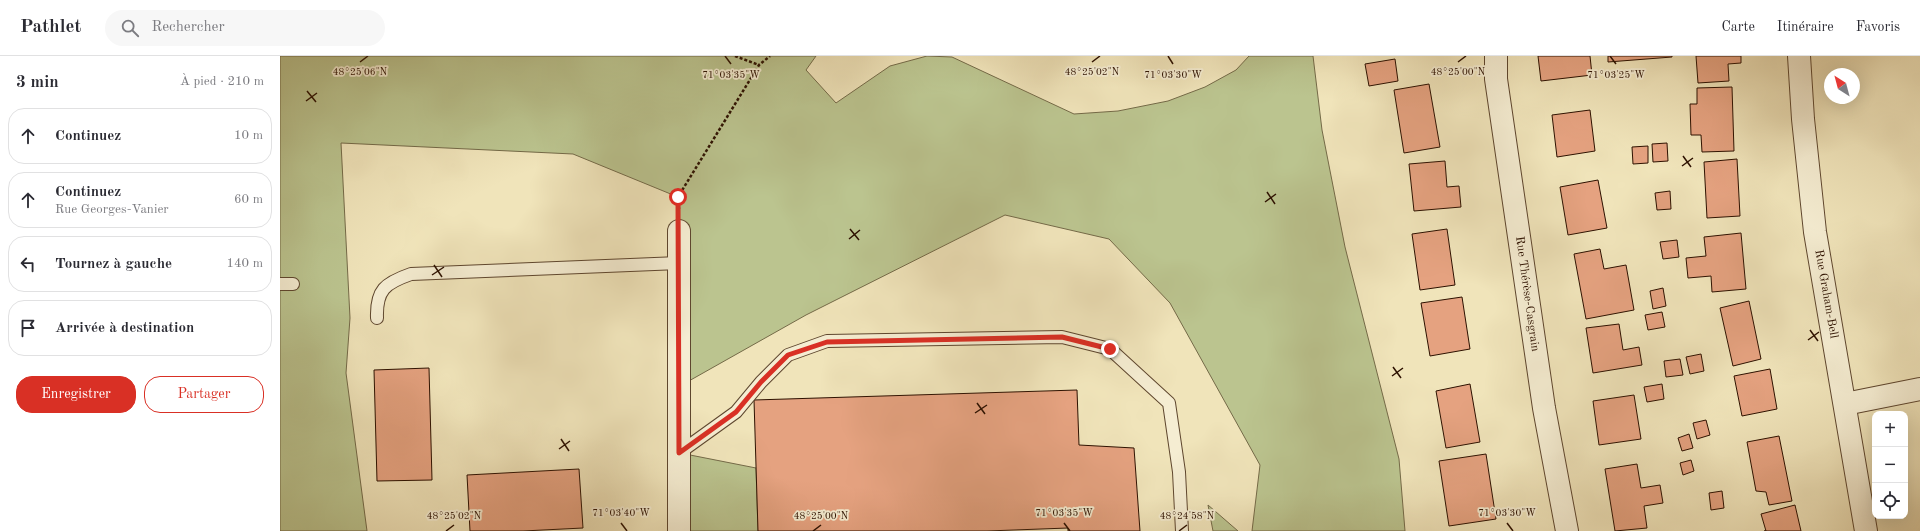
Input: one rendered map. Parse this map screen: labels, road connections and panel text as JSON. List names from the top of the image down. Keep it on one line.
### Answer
{"streets":{"street":["Rue Thérèse-Casgrain","Rue Graham-Bell"]},"north":"top left","page":{"header":"Pathlet","search":"Rechercher","nav":["Carte","Itinéraire","Favoris"],"heading":["3 min","À pied · 210 m"],"list":[["Continuez","10 m"],["Continuez","Rue Georges-Vanier","60 m"],["Tournez à gauche","140 m"],"Arrivée à destination"],"buttons":["Enregistrer","Partager"],"map_buttons":["+","−"]},"coordinates":["48°25'06\"N","48°25'02\"N","48°25'00\"N","71°03'35\"W","71°03'30\"W","71°03'25\"W","71°03'40\"W","48°24'58\"N"]}
